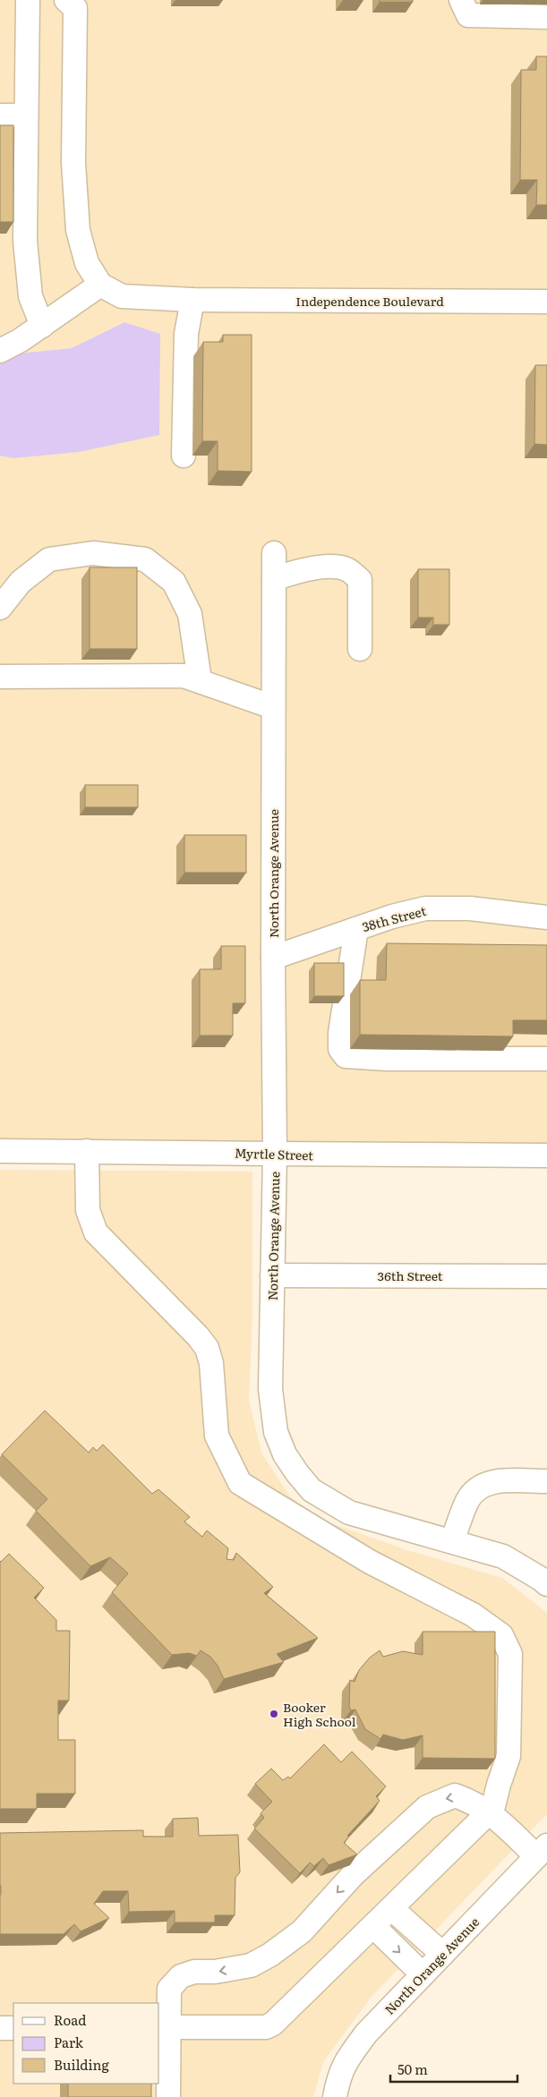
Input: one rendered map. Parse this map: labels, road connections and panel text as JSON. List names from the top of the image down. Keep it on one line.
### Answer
{"streets":{"street":["Independence Boulevard","North Orange Avenue","38th Street","Myrtle Street","36th Street"]},"crossings":[["North Orange Avenue","38th Street"],["North Orange Avenue","Myrtle Street"],["North Orange Avenue","36th Street"]],"places":["Booker High School"],"legend":["Road","Park","Building"],"scale_bar":"50 m"}
